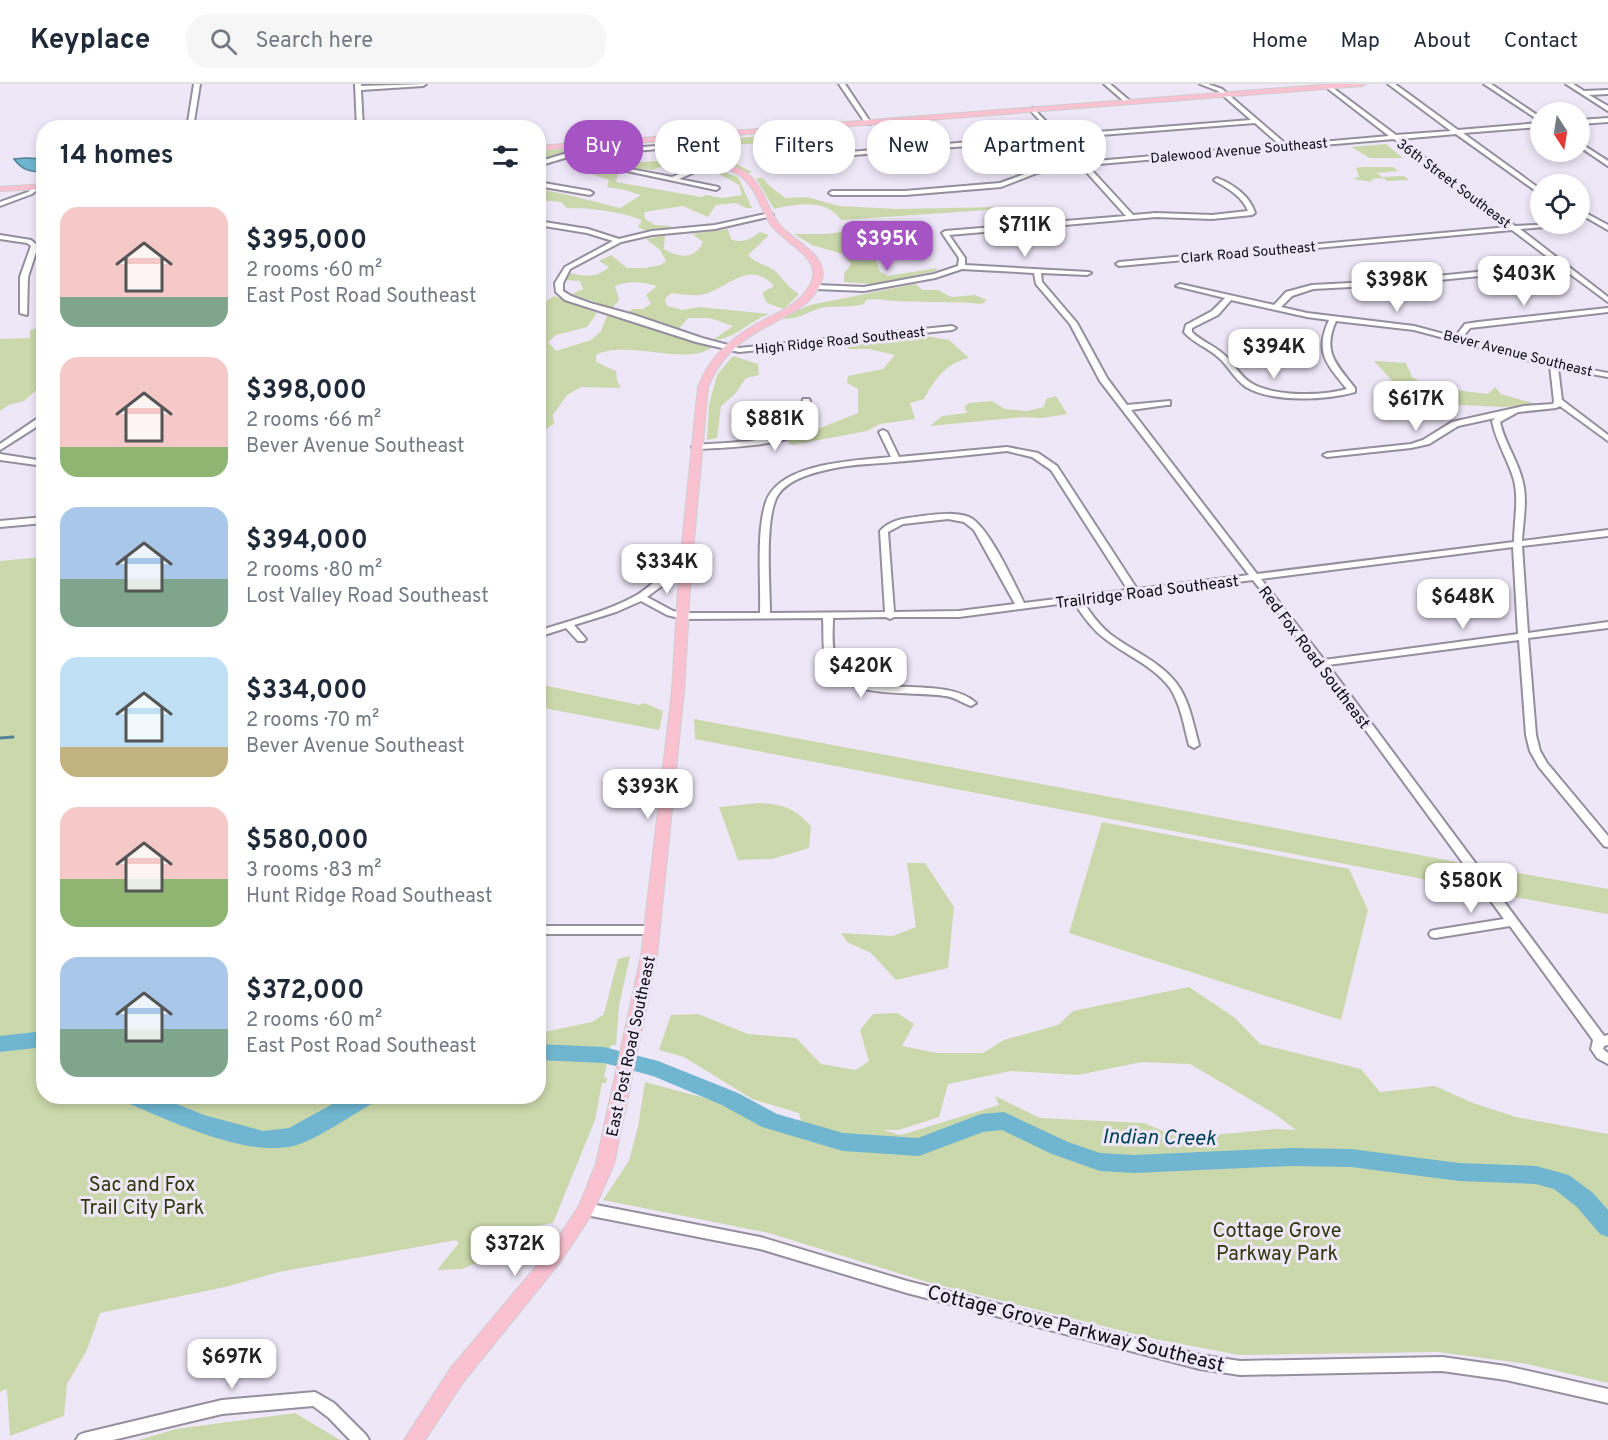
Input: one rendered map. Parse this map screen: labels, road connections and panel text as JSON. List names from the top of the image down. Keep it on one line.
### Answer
{"streets":{"main road":["East Post Road Southeast"],"street":["Dalewood Avenue Southeast","36th Street Southeast","Clark Road Southeast","High Ridge Road Southeast","Bever Avenue Southeast","Trailridge Road Southeast","Red Fox Road Southeast","Cottage Grove Parkway Southeast"]},"crossings":[["Dalewood Avenue Southeast","36th Street Southeast"],["36th Street Southeast","Clark Road Southeast"],["High Ridge Road Southeast","East Post Road Southeast"],["Trailridge Road Southeast","Red Fox Road Southeast"],["Trailridge Road Southeast","East Post Road Southeast"],["East Post Road Southeast","Cottage Grove Parkway Southeast"]],"water":["Indian Creek"],"parks":["Sac and Fox Trail City Park","Cottage Grove Parkway Park"],"north":"bottom","page":{"header":"Keyplace","search":"Search here","nav":["Home","Map","About","Contact"],"chip":["Buy","Rent","Filters","New","Apartment"],"heading":"14 homes","list":[{"name":"$395,000","note":"2 rooms · 60 m² · East Post Road Southeast"},{"name":"$398,000","note":"2 rooms · 66 m² · Bever Avenue Southeast"},{"name":"$394,000","note":"2 rooms · 80 m² · Lost Valley Road Southeast"},{"name":"$334,000","note":"2 rooms · 70 m² · Bever Avenue Southeast"},{"name":"$580,000","note":"3 rooms · 83 m² · Hunt Ridge Road Southeast"},{"name":"$372,000","note":"2 rooms · 60 m² · East Post Road Southeast"}],"price":["$711K","$395K","$403K","$398K","$394K","$617K","$881K","$334K","$648K","$420K","$393K","$580K","$372K","$697K"]}}
